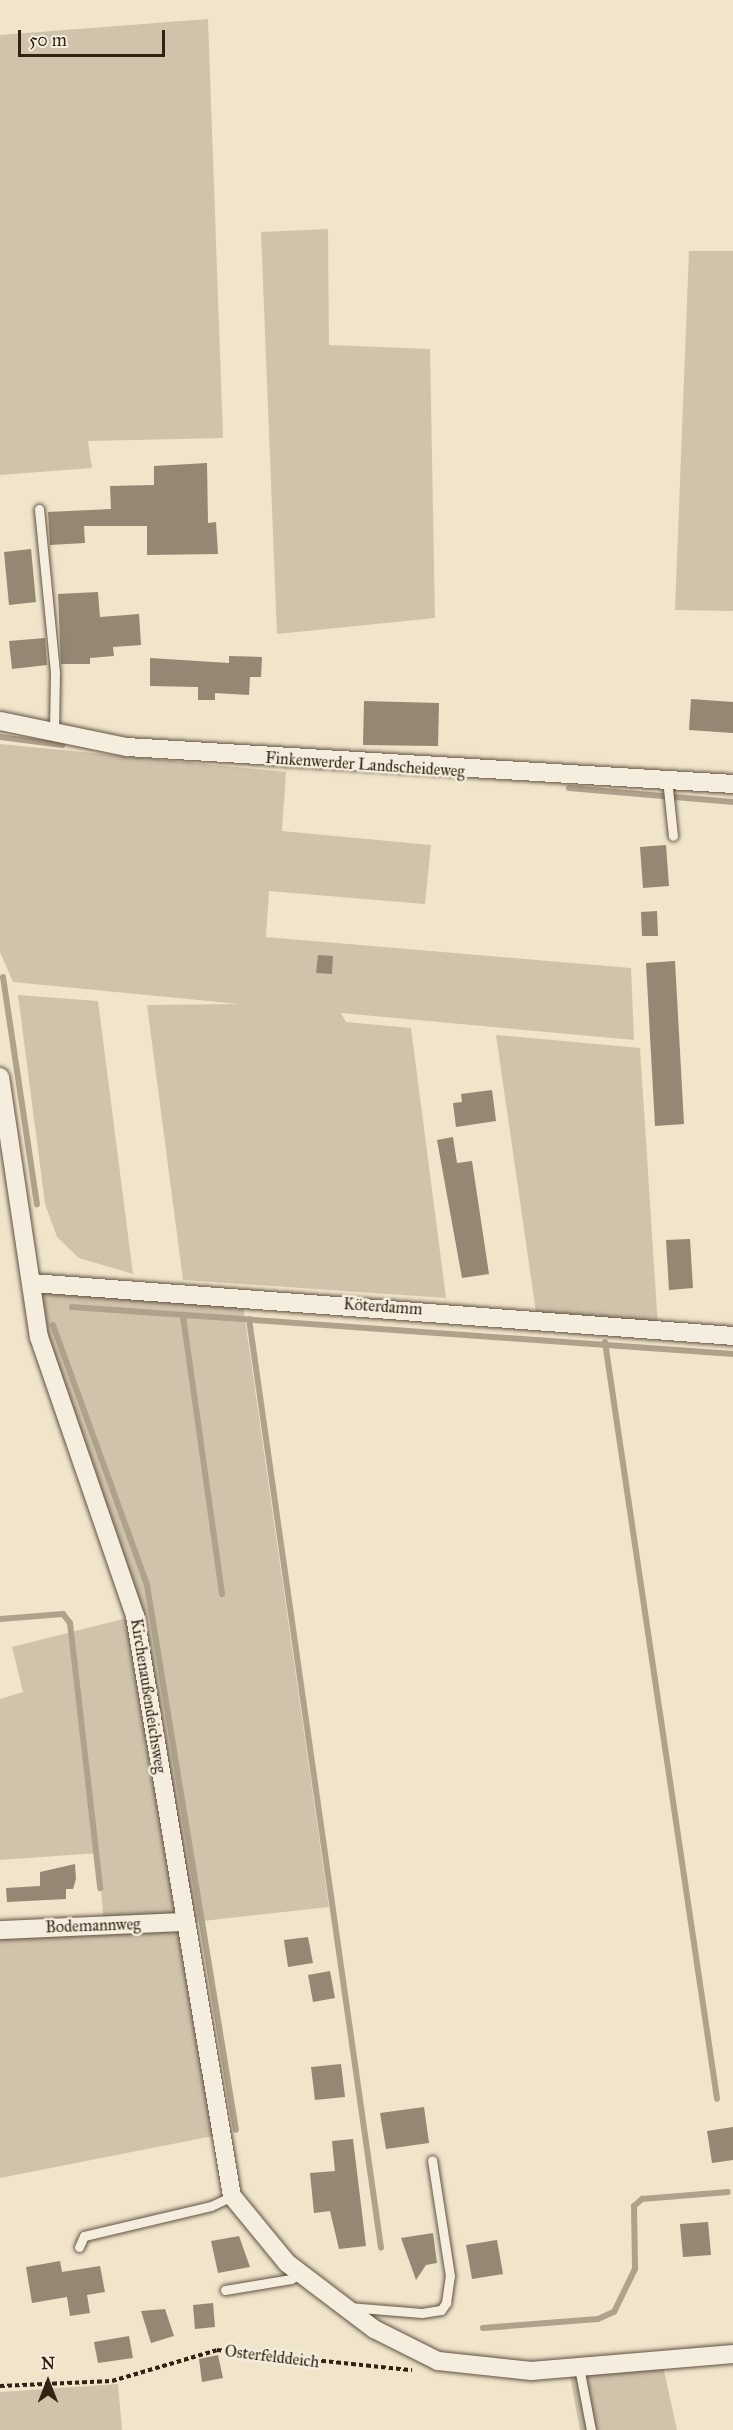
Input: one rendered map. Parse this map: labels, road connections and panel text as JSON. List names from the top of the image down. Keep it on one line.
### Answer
{"streets":{"street":["Finkenwerder Landscheideweg","Köterdamm","Kirchenaußendeichsweg","Bodemannweg"],"path":["Osterfelddeich"]},"crossings":[["Köterdamm","Kirchenaußendeichsweg"],["Kirchenaußendeichsweg","Bodemannweg"]],"scale_bar":"50 m","north":"top"}
